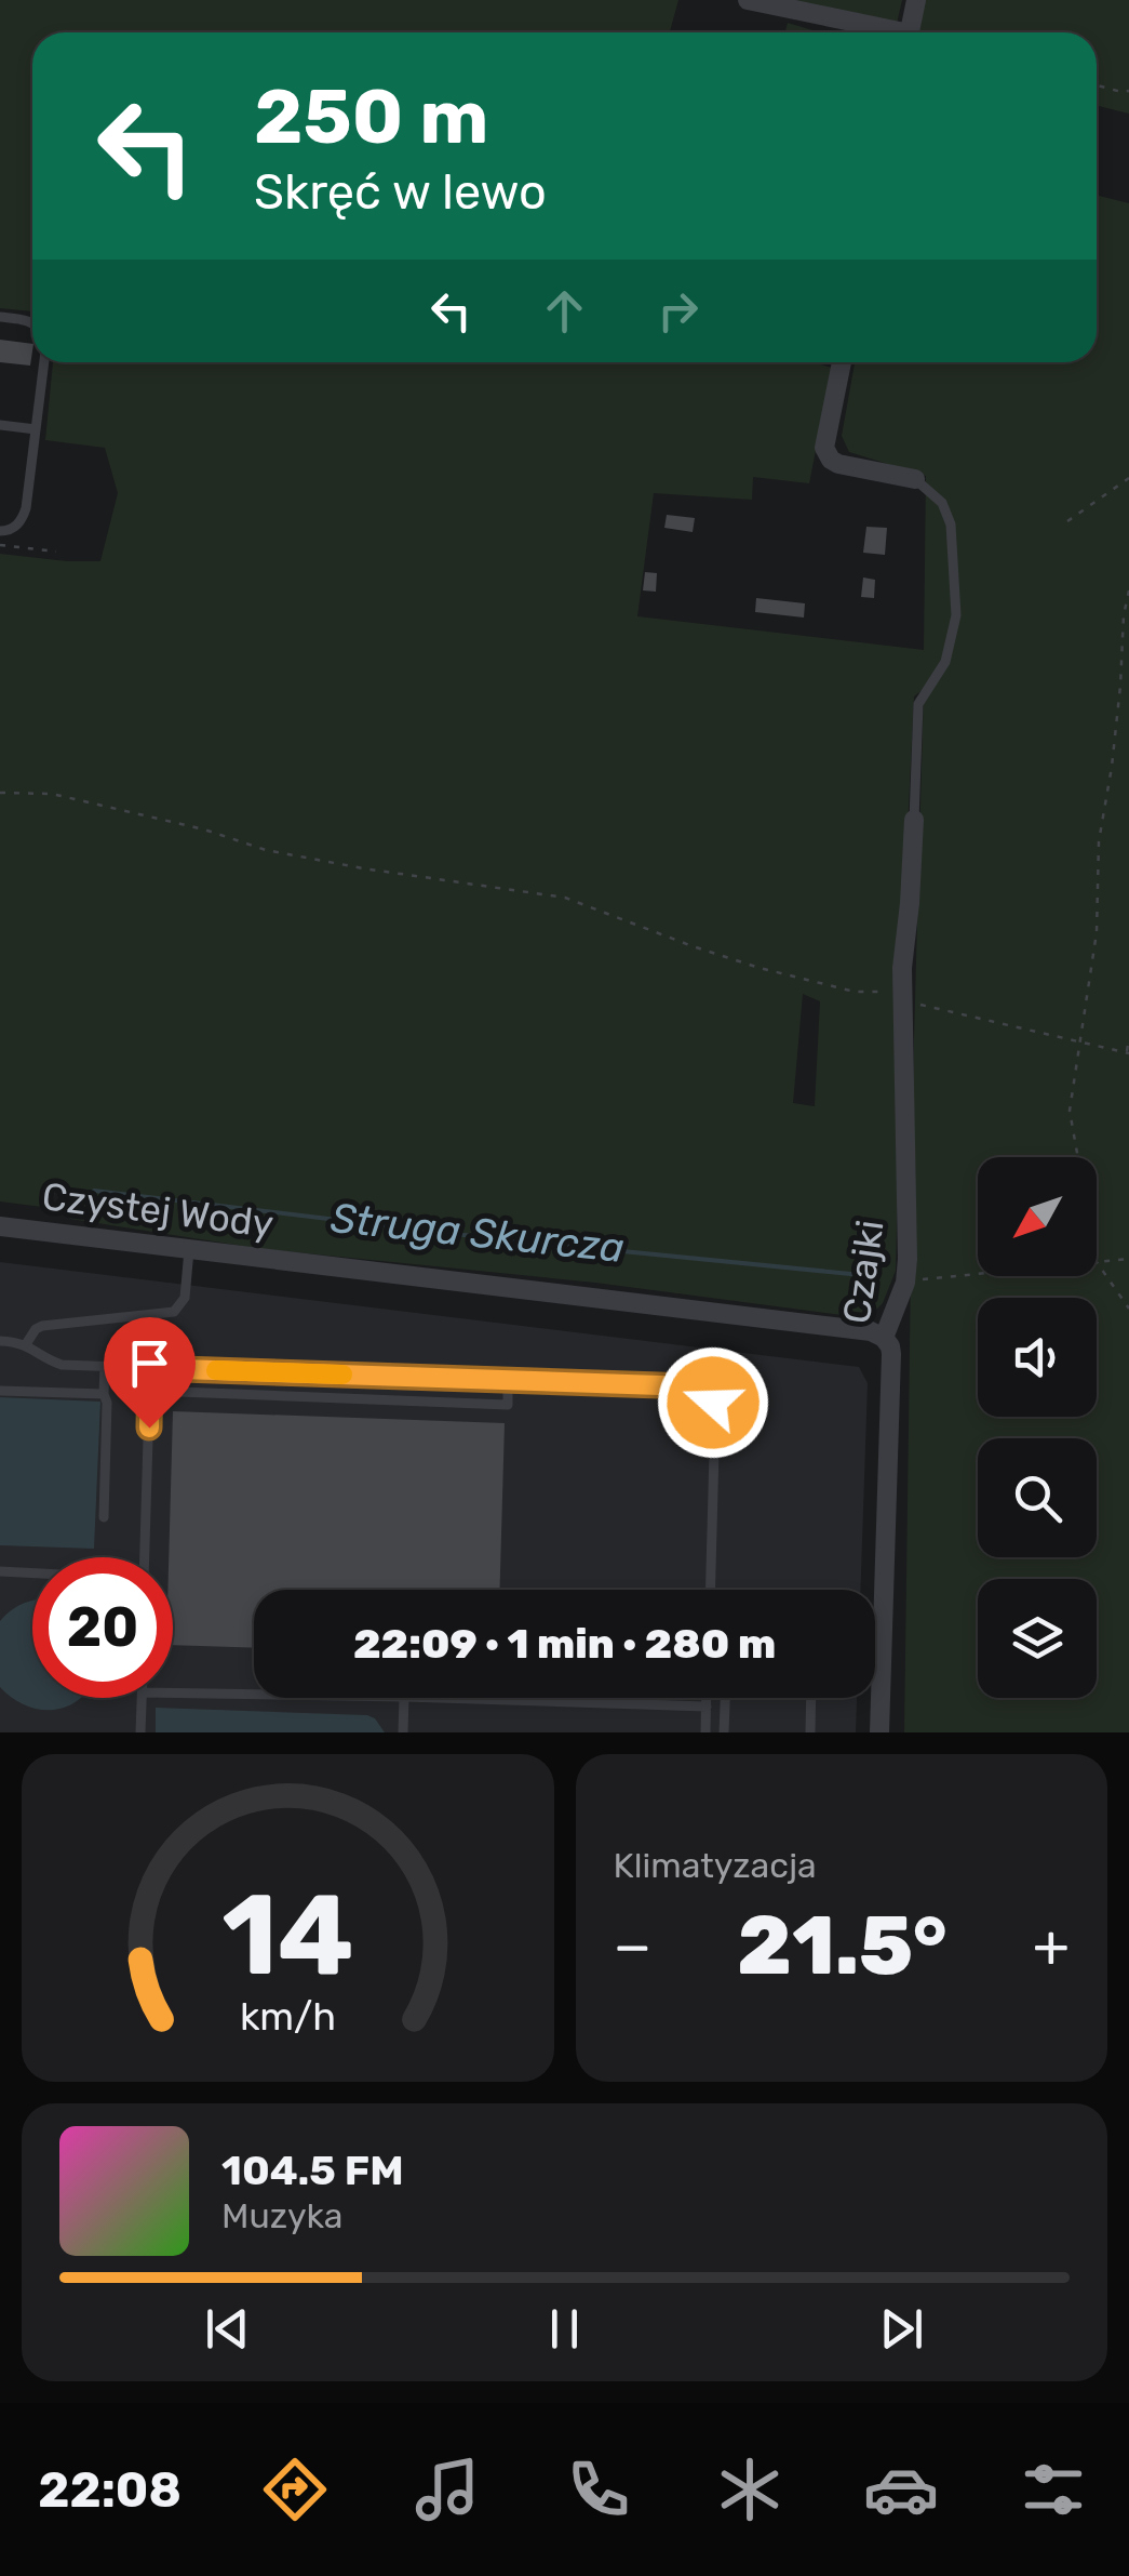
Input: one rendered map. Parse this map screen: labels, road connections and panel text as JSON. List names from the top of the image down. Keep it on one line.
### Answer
{"streets":{"street":["Czystej Wody","Czajki"]},"crossings":[["Czystej Wody","Czajki"]],"water":["Struga Skurcza"],"north":"bottom left","page":{"turn":["250 m","Skręć w lewo"],"limit":"20","trip":"22:09 · 1 min · 280 m","tile":"Klimatyzacja","heat":["−","21.5°","+"],"song":["104.5 FM","Muzyka"],"tabs":"22:08","gauge":["14","km/h"]}}
